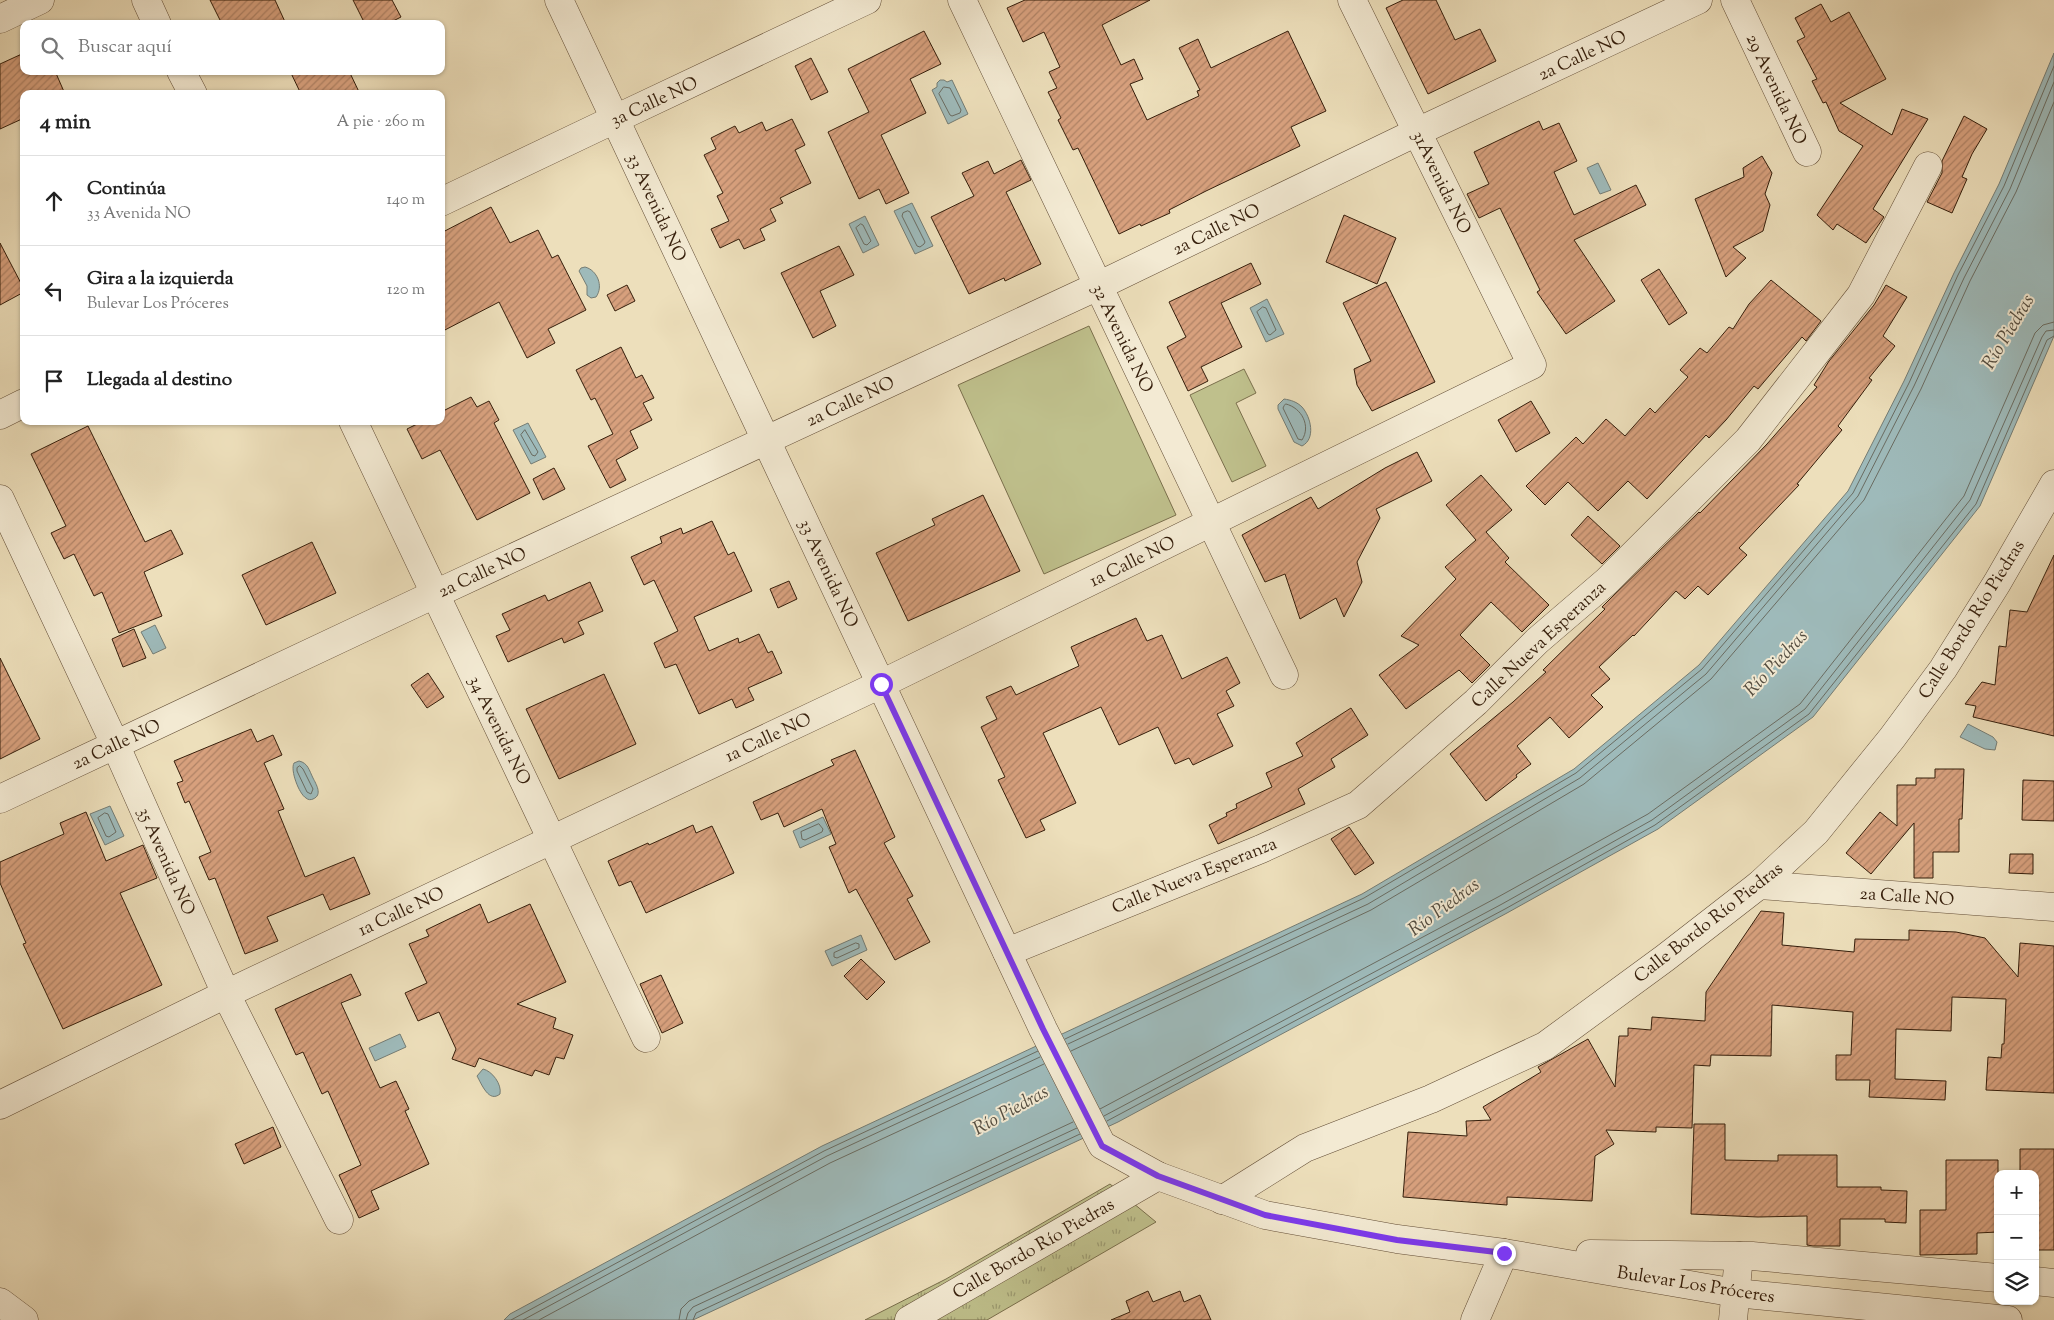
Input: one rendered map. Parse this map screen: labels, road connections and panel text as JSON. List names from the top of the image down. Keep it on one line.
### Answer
{"streets":{"street":["2a Calle NO","29 Avenida NO","3a Calle NO","31Avenida NO","33 Avenida NO","32 Avenida NO","1a Calle NO","Calle Bordo Río Piedras","Calle Nueva Esperanza","34 Avenida NO","35 Avenida NO","Bulevar Los Próceres"]},"crossings":[["2a Calle NO","31Avenida NO"],["2a Calle NO","33 Avenida NO"],["2a Calle NO","32 Avenida NO"],["2a Calle NO","Calle Bordo Río Piedras"],["2a Calle NO","34 Avenida NO"],["2a Calle NO","35 Avenida NO"],["3a Calle NO","33 Avenida NO"],["31Avenida NO","1a Calle NO"],["33 Avenida NO","1a Calle NO"],["33 Avenida NO","Calle Nueva Esperanza"],["33 Avenida NO","Bulevar Los Próceres"],["32 Avenida NO","1a Calle NO"],["1a Calle NO","34 Avenida NO"],["1a Calle NO","35 Avenida NO"],["Calle Bordo Río Piedras","Bulevar Los Próceres"]],"water":["Río Piedras"],"page":{"search":"Buscar aquí","heading":["4 min","A pie · 260 m"],"list":[["Continúa","33 Avenida NO","140 m"],["Gira a la izquierda","Bulevar Los Próceres","120 m"],"Llegada al destino"],"map_buttons":["+","−"]}}
